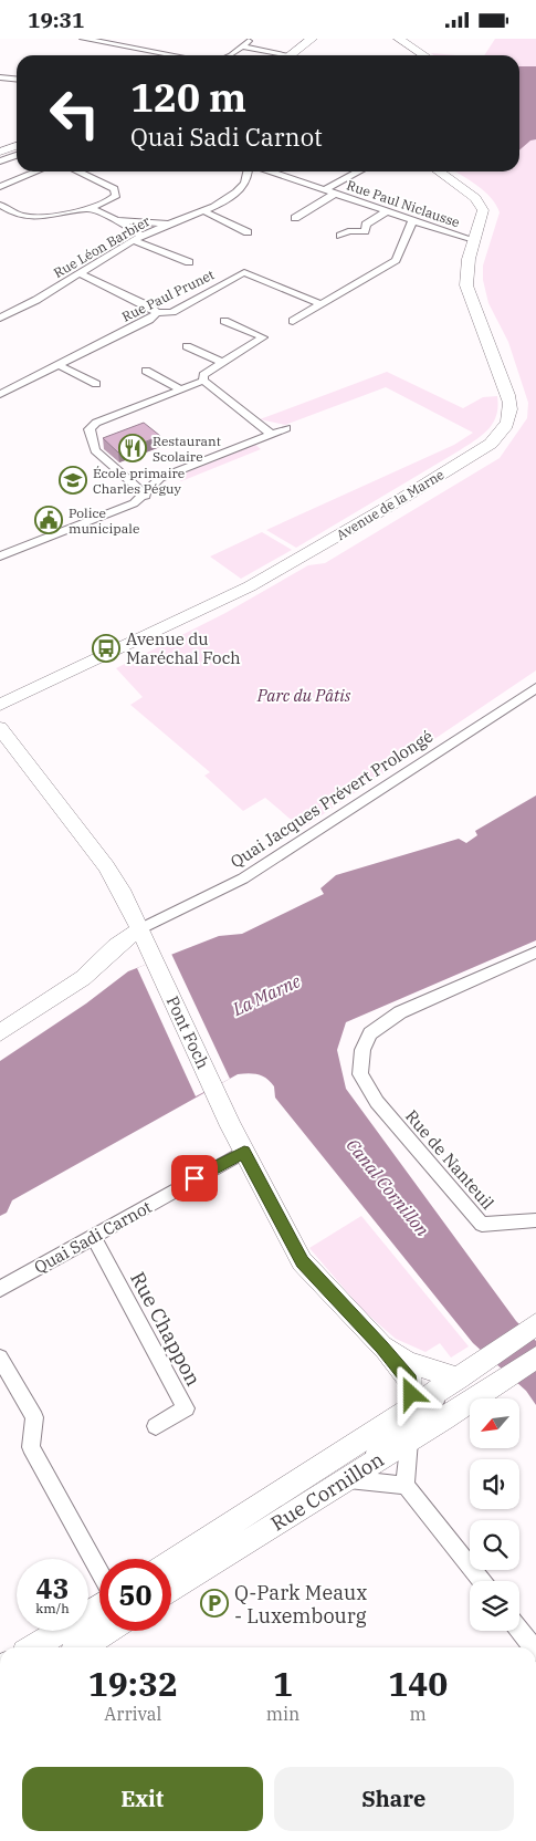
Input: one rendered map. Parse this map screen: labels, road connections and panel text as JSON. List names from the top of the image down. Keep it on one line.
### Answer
{"streets":{"main road":["Avenue de la Marne","Pont Foch","Rue Cornillon"],"street":["Rue Paul Niclausse","Rue Léon Barbier","Rue Paul Prunet","Quai Jacques Prévert Prolongé","Rue de Nanteuil","Quai Sadi Carnot","Rue Chappon"]},"crossings":[["Rue Paul Niclausse","Avenue de la Marne"],["Quai Jacques Prévert Prolongé","Pont Foch"],["Pont Foch","Quai Sadi Carnot"],["Quai Sadi Carnot","Rue Chappon"]],"water":["La Marne","Canal Cornillon"],"parks":["Parc du Pâtis"],"places":{"restaurant":["Restaurant Scolaire"],"school or university":["École primaire Charles Péguy"],"public building":["Police municipale"],"bus stop":["Avenue du Maréchal Foch"],"parking":["Q-Park Meaux - Luxembourg"]},"north":"bottom left","page":{"status":"19:31","turn":["120 m","Quai Sadi Carnot"],"speed":"43 km/h","limit":"50","eta":["19:32","Arrival","1","min","140","m"],"buttons":["Exit","Share"]}}
